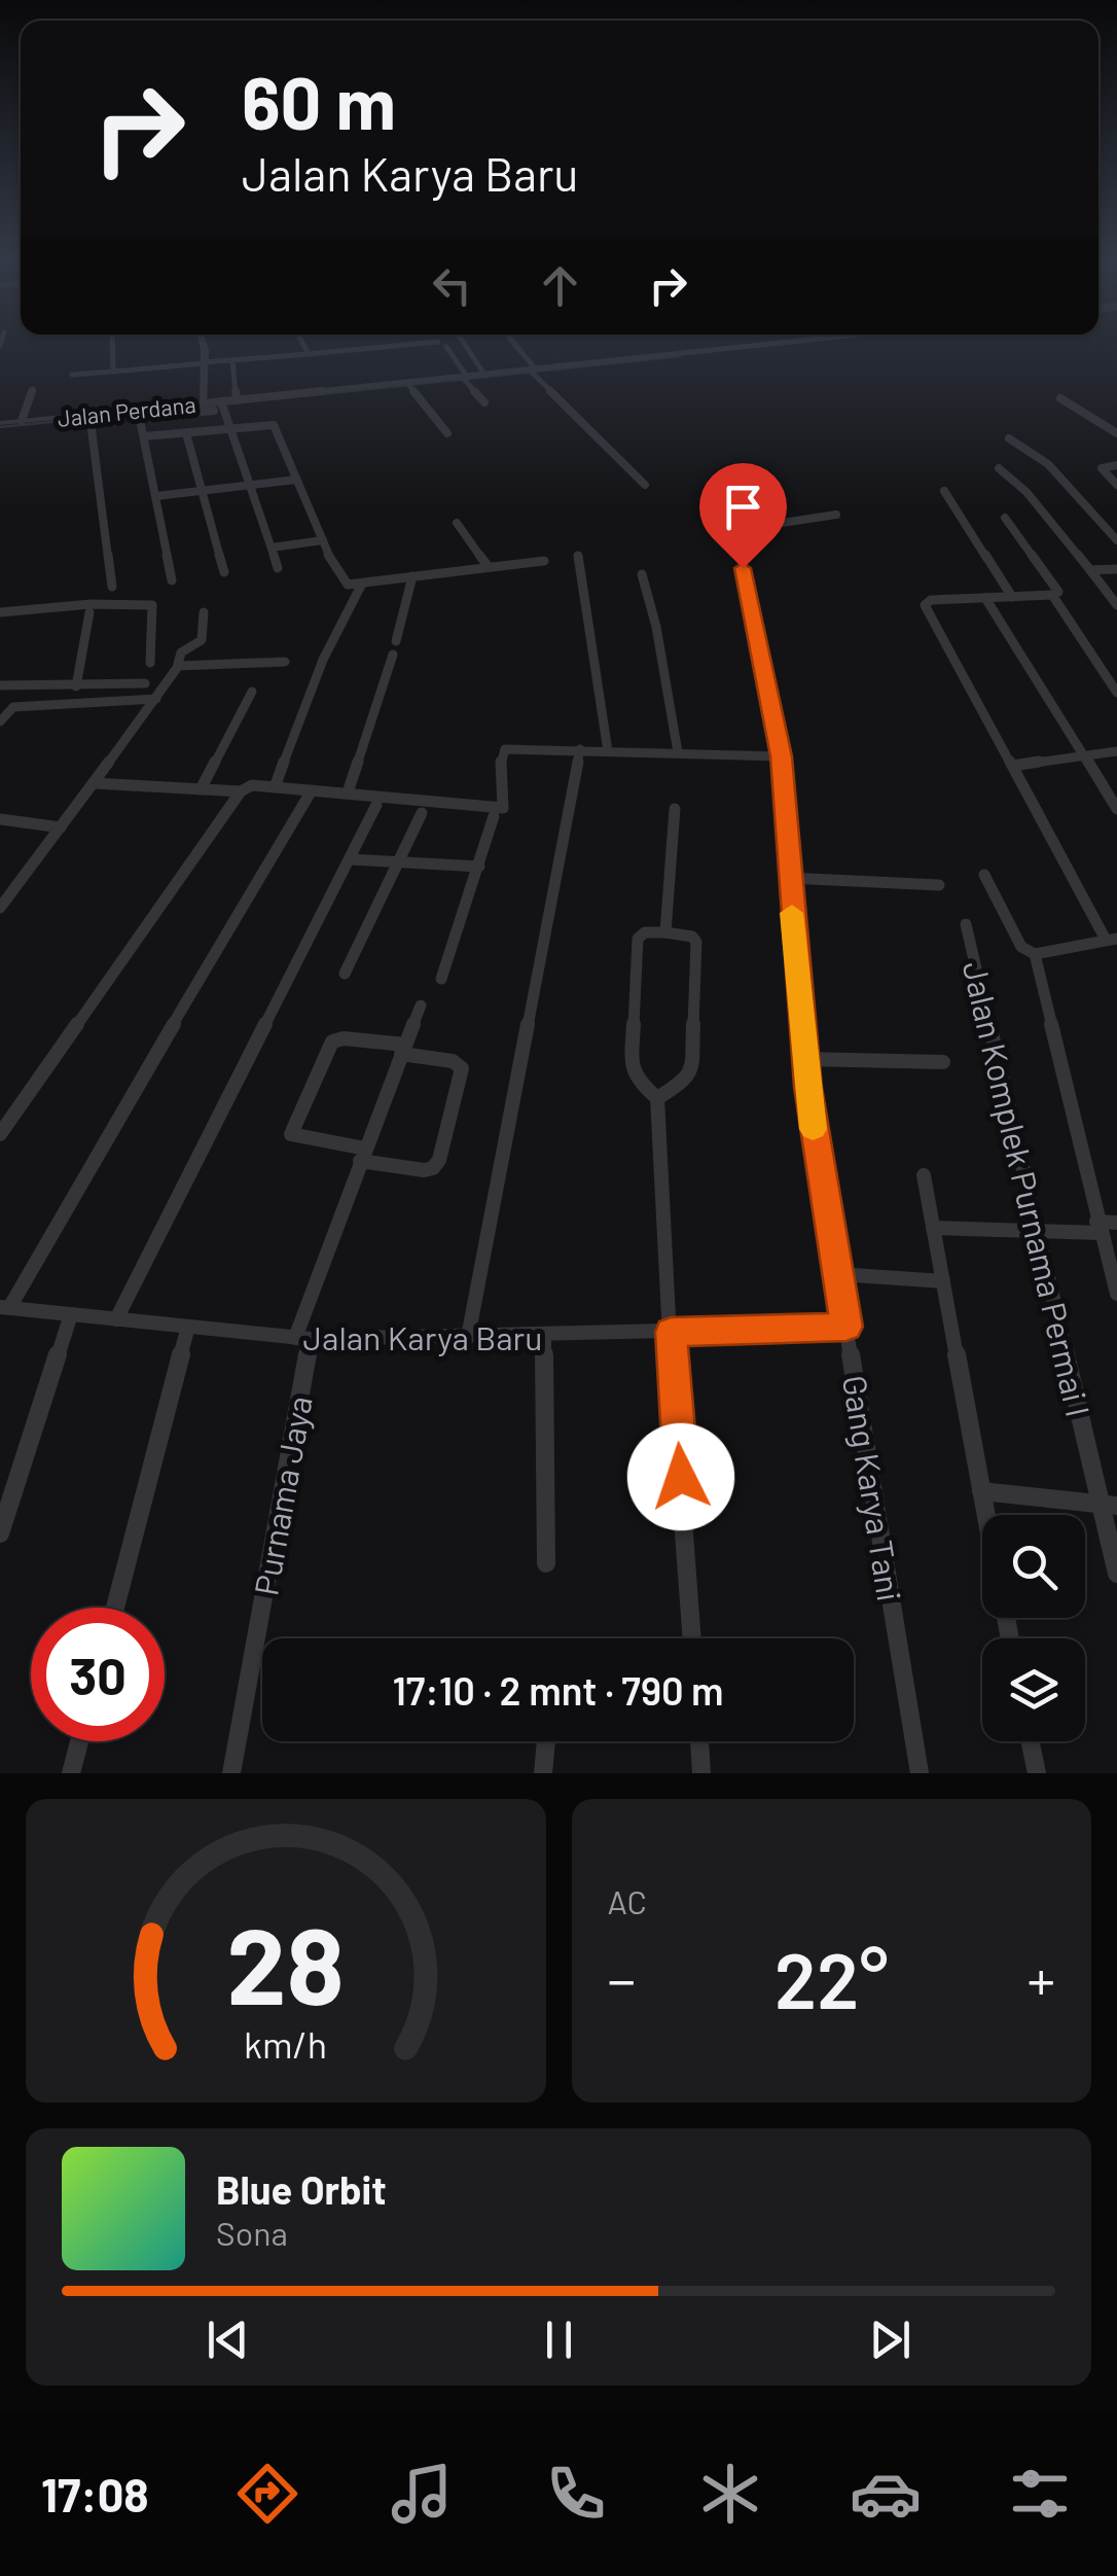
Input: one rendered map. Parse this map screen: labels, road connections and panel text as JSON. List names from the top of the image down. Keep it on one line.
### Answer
{"streets":{"street":["Jalan Perdana","Jalan Komplek Purnama Permai I","Jalan Karya Baru","Gang Karya Tani","Purnama Jaya"]},"crossings":[["Jalan Karya Baru","Gang Karya Tani"],["Jalan Karya Baru","Purnama Jaya"]],"page":{"turn":["60 m","Jalan Karya Baru"],"limit":"30","trip":"17:10 · 2 mnt · 790 m","tile":"AC","heat":["−","22°","+"],"song":["Blue Orbit","Sona"],"tabs":"17:08","gauge":["28","km/h"]}}
